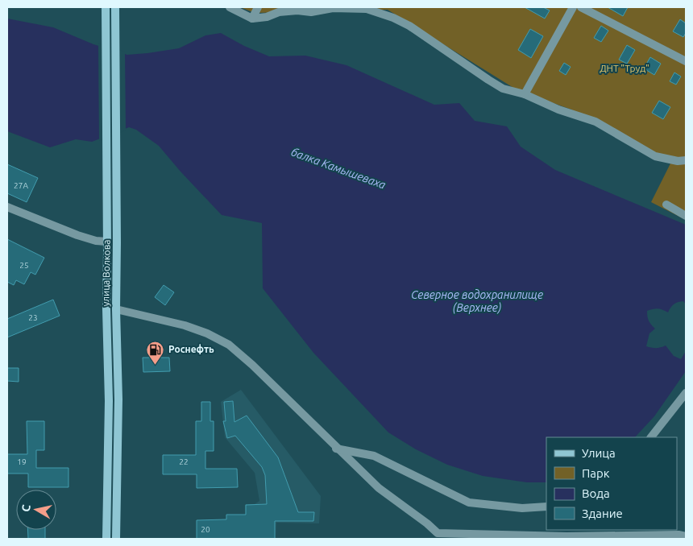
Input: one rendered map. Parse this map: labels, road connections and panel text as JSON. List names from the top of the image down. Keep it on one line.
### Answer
{"streets":{"main road":["улица Волкова"]},"water":["балка Камышеваха","Северное водохранилище (Верхнее)"],"parks":["ДНТ \"Труд\""],"places":{"fuel station":["Роснефть"]},"house_numbers":["27А","25","23","19","22","20"],"legend":["Улица","Парк","Вода","Здание"],"north":"left"}
